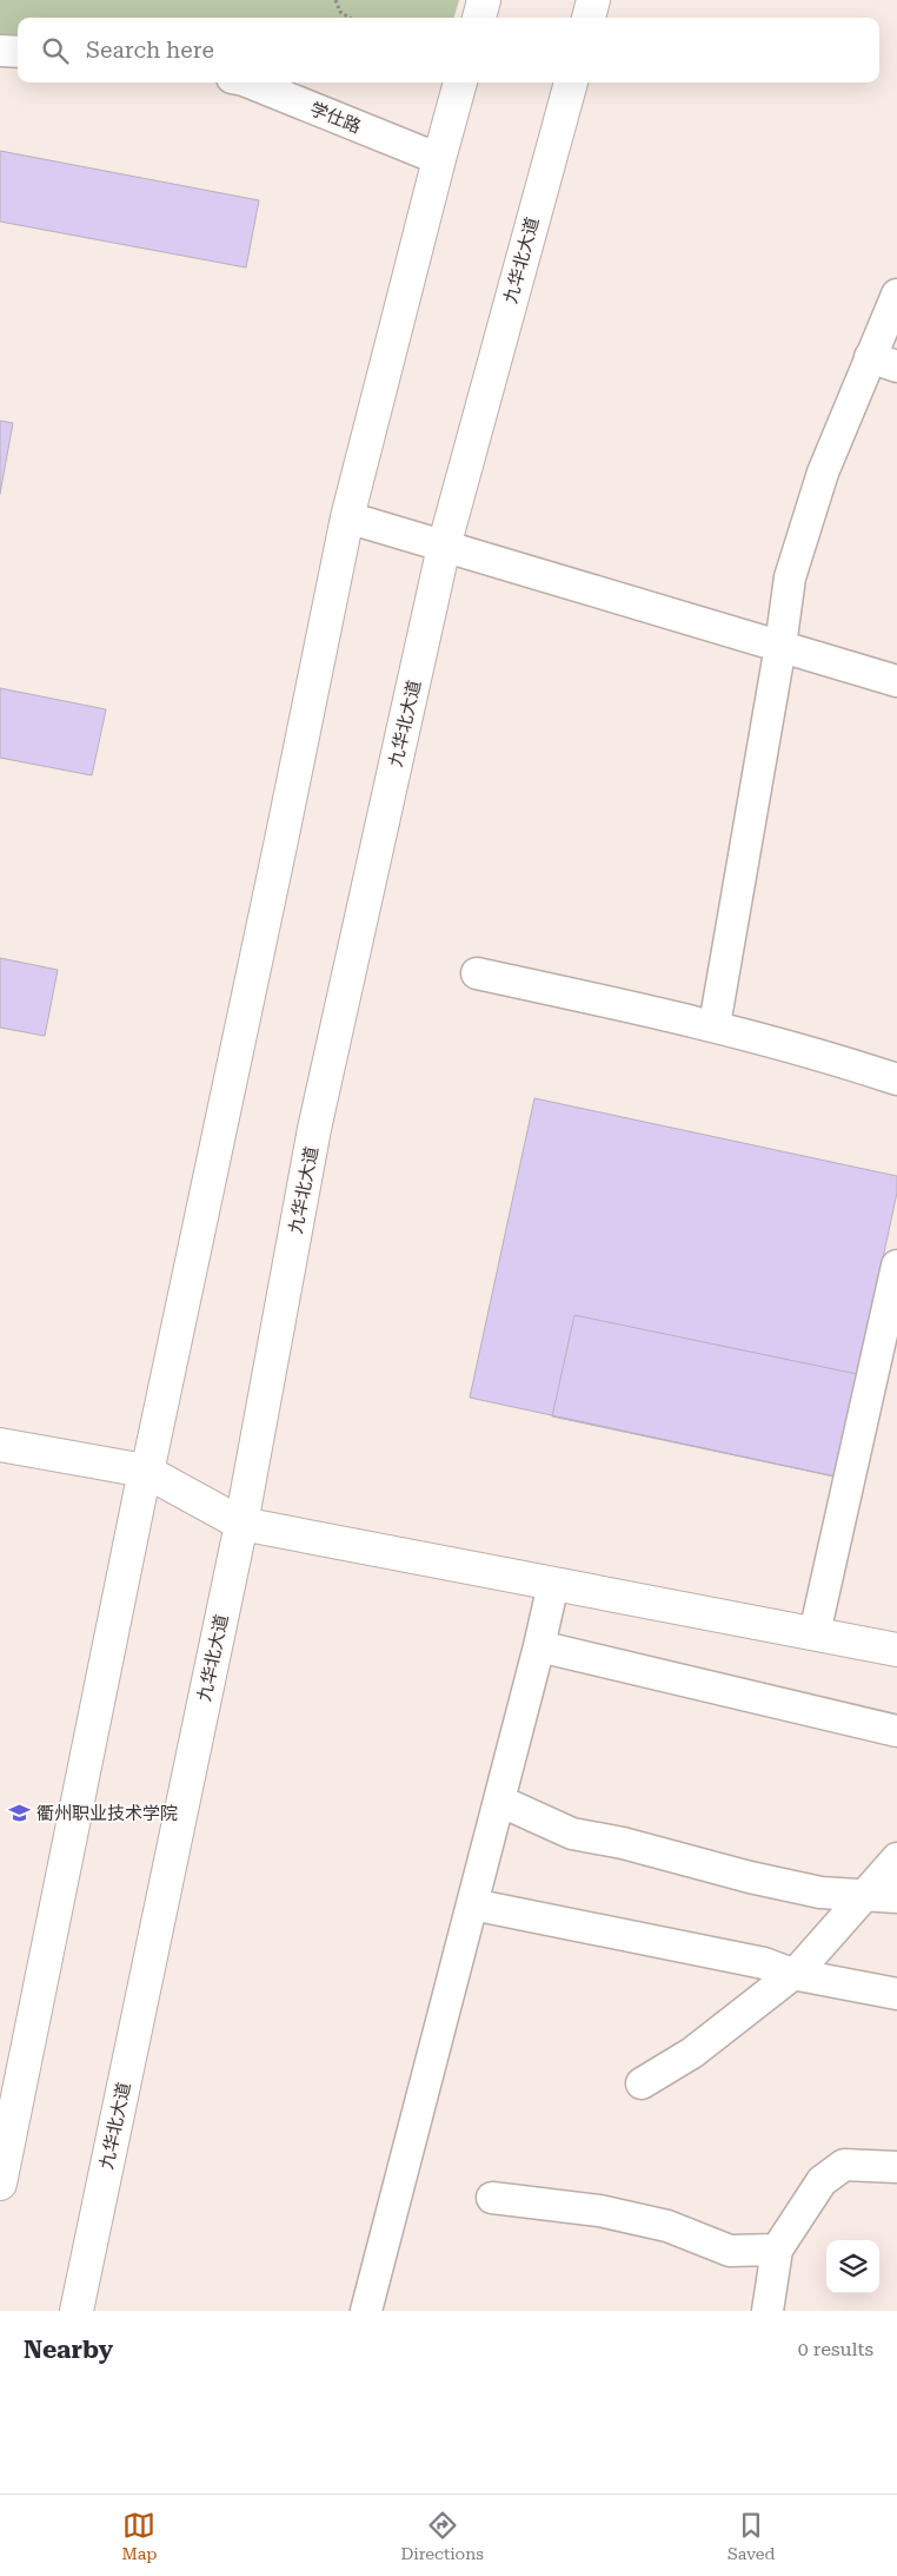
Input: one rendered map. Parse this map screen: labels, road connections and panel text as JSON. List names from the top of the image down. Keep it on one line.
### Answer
{"streets":{"main road":["九华北大道"],"street":["学仕路"]},"places":{"school or university":["衢州职业技术学院"]},"page":{"search":"Search here","heading":["Nearby","0 results"],"nav":["Map","Directions","Saved"]}}
